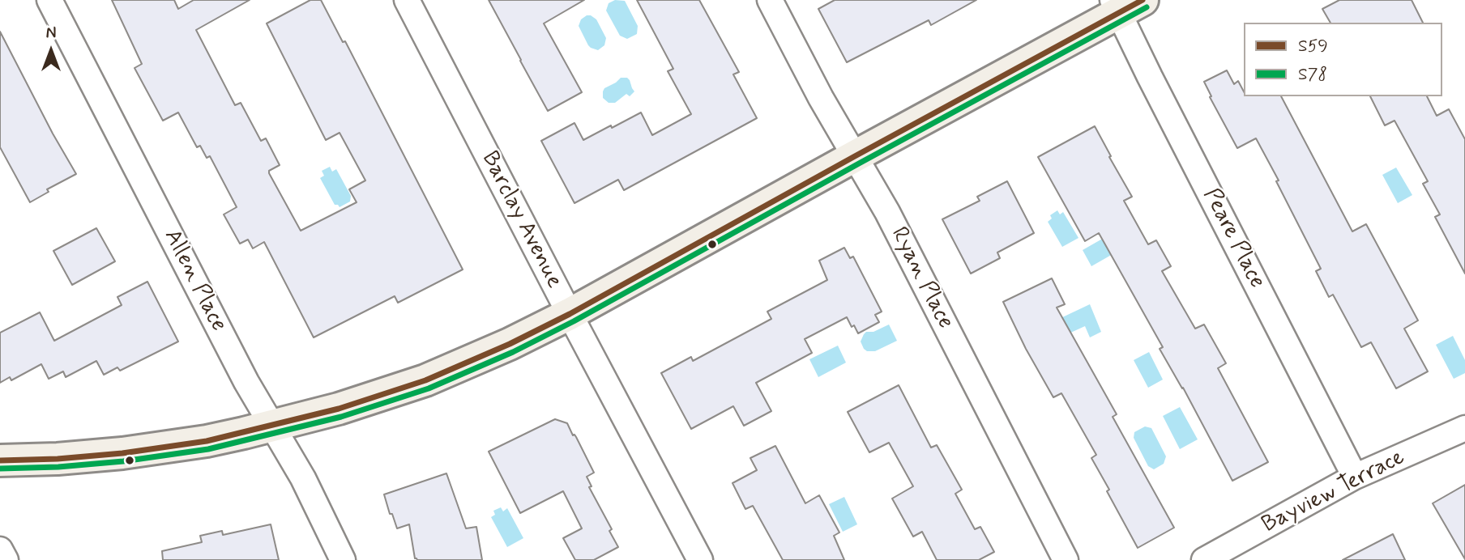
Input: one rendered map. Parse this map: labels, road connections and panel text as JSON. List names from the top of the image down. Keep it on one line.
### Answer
{"streets":{"street":["Barclay Avenue","Peare Place","Ryan Place","Allen Place","Bayview Terrace"]},"crossings":[["Peare Place","Bayview Terrace"]],"lines":["transit line S59","transit line S78"],"legend":["S59","S78"],"north":"top"}
